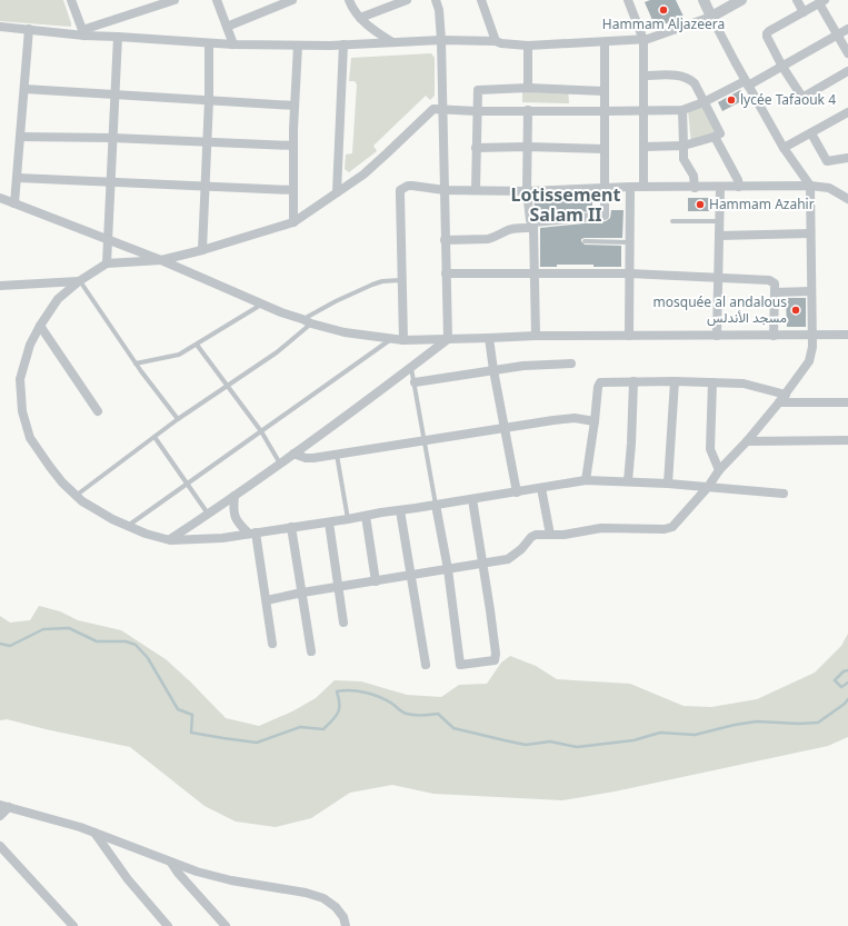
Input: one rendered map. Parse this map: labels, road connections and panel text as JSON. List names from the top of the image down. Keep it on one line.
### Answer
{"districts":["Lotissement Salam II"],"places":["Hammam Aljazeera","lycée Tafaouk 4","Hammam Azahir","mosquée al andalous مسجد الأندلس"]}
